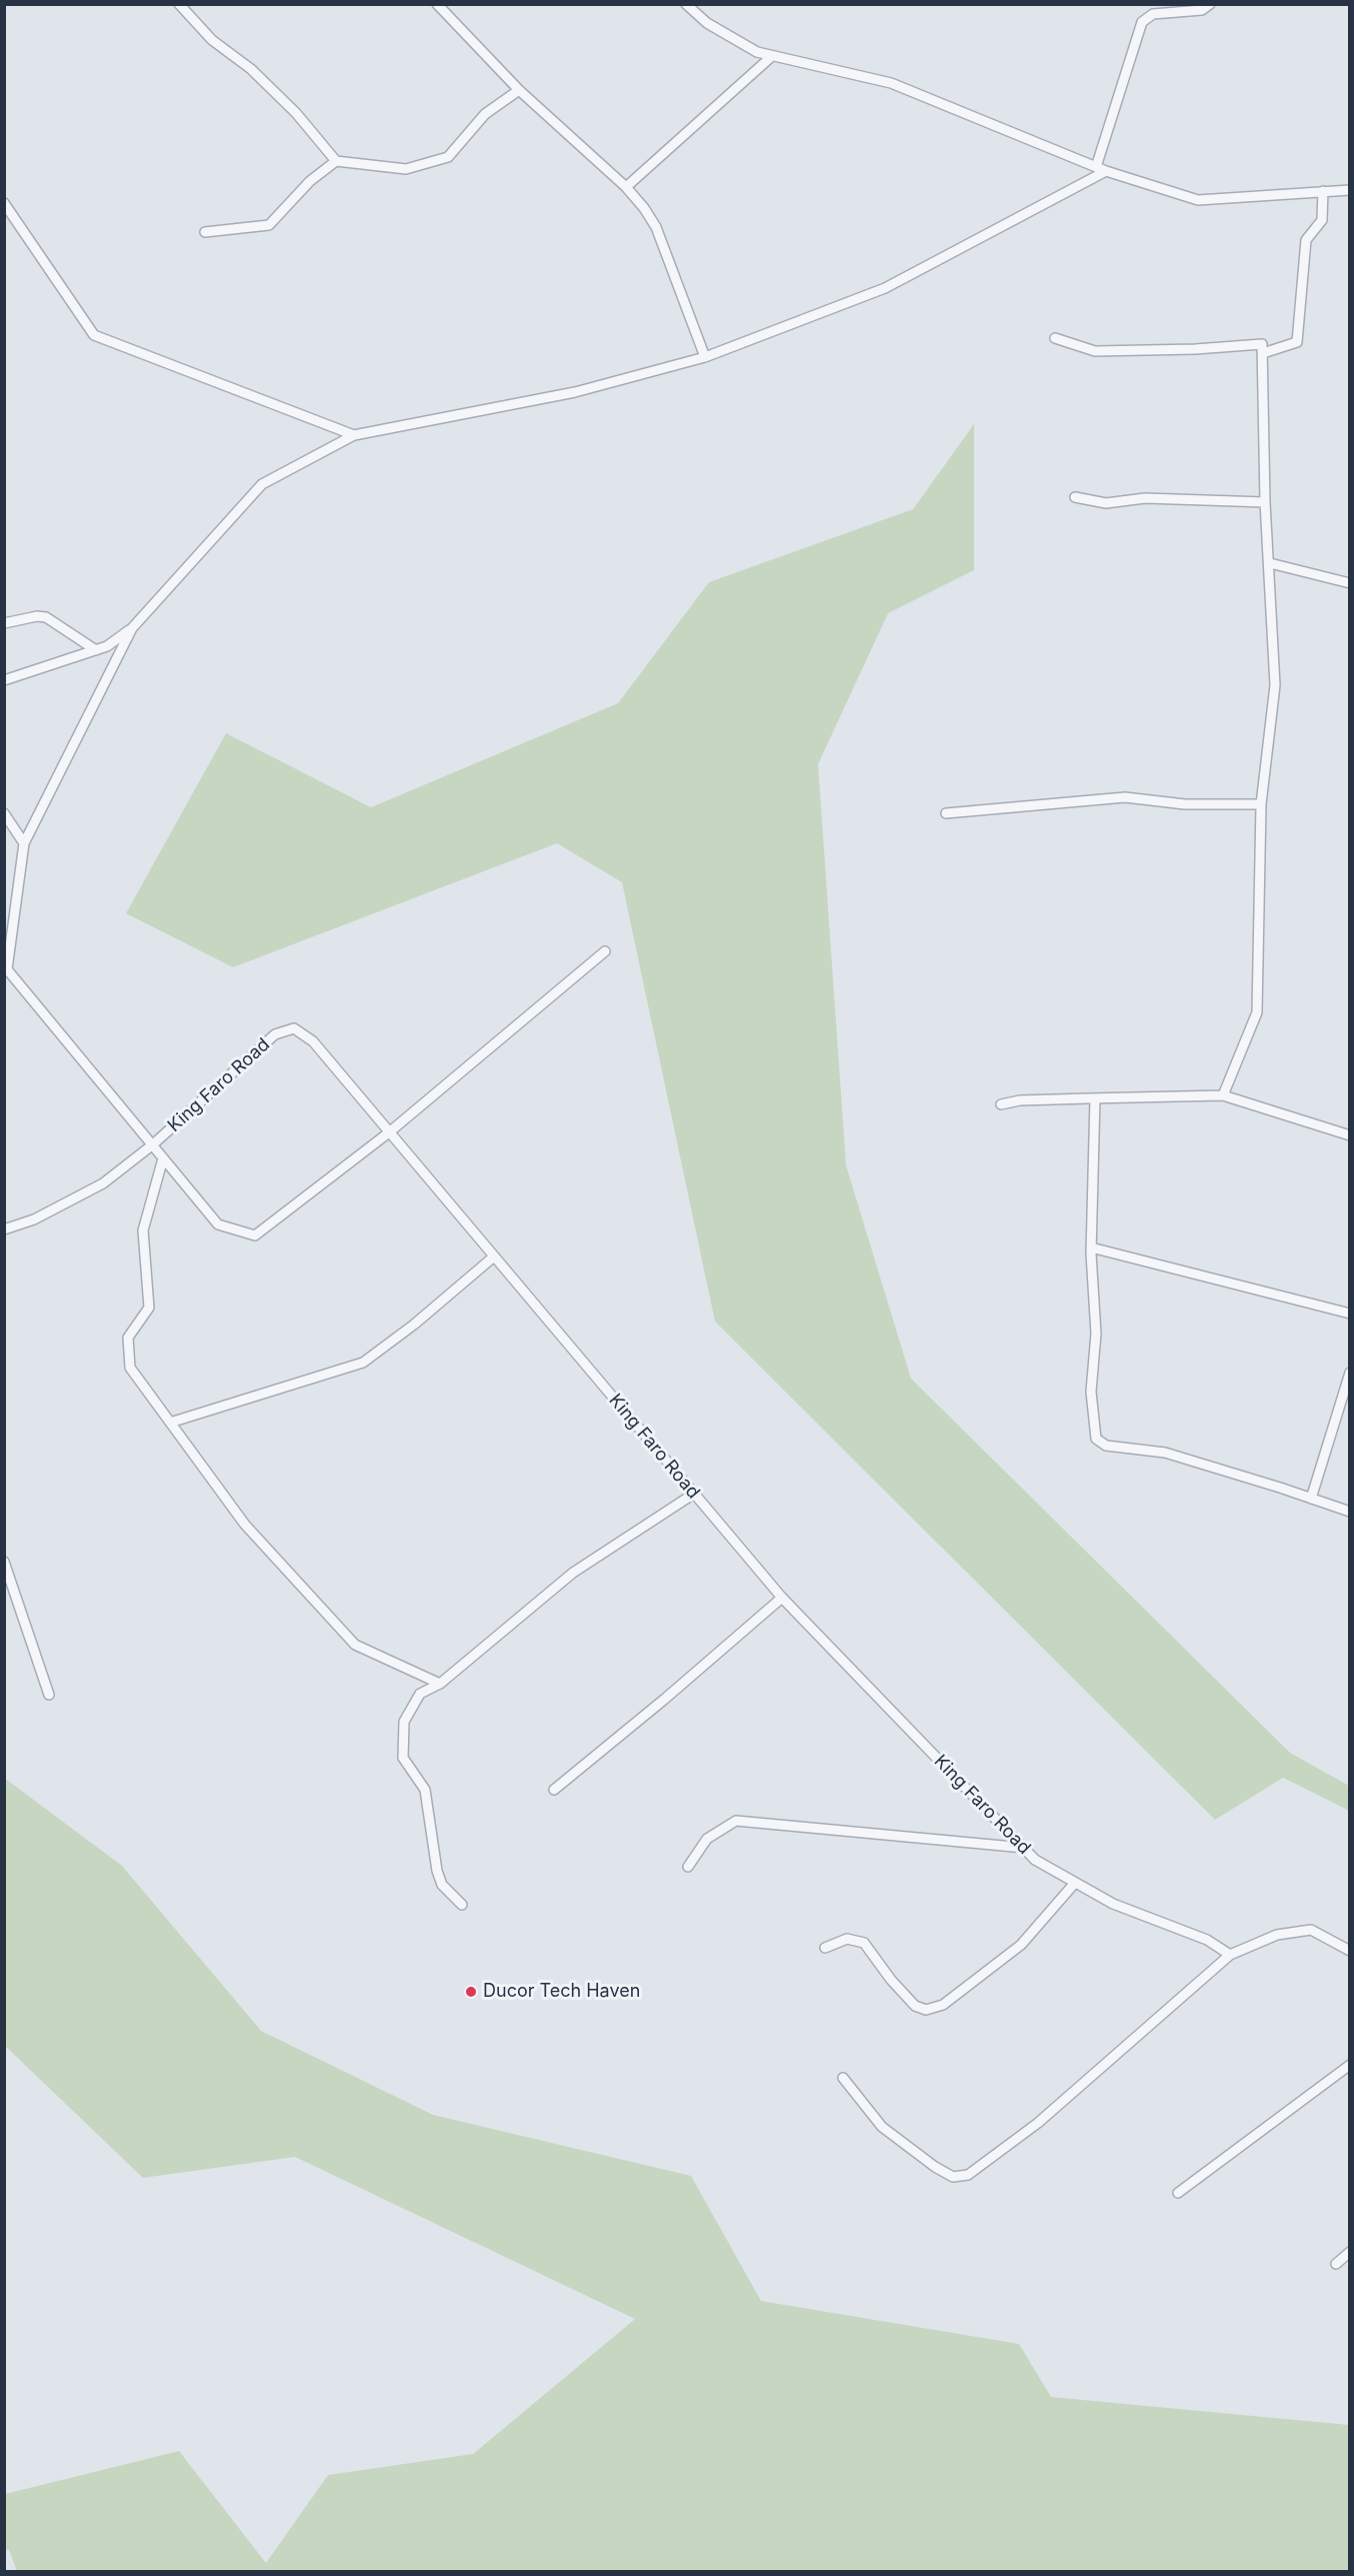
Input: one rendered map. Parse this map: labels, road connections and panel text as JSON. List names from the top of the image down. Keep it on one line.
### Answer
{"streets":{"street":["King Faro Road"]},"places":["Ducor Tech Haven"]}
